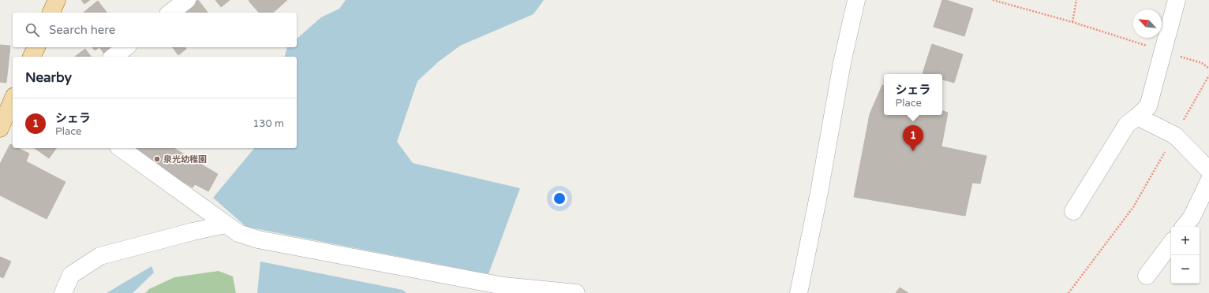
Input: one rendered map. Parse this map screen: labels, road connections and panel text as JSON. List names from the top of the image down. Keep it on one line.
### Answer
{"places":["泉光幼稚園"],"north":"top left","page":{"search":"Search here","heading":"Nearby","popup":["シェラ","Place"],"list":[{"mark":"1","name":"シェラ","note":"Place","value":"130 m"}],"pins":"1","map_buttons":["+","−"]}}
